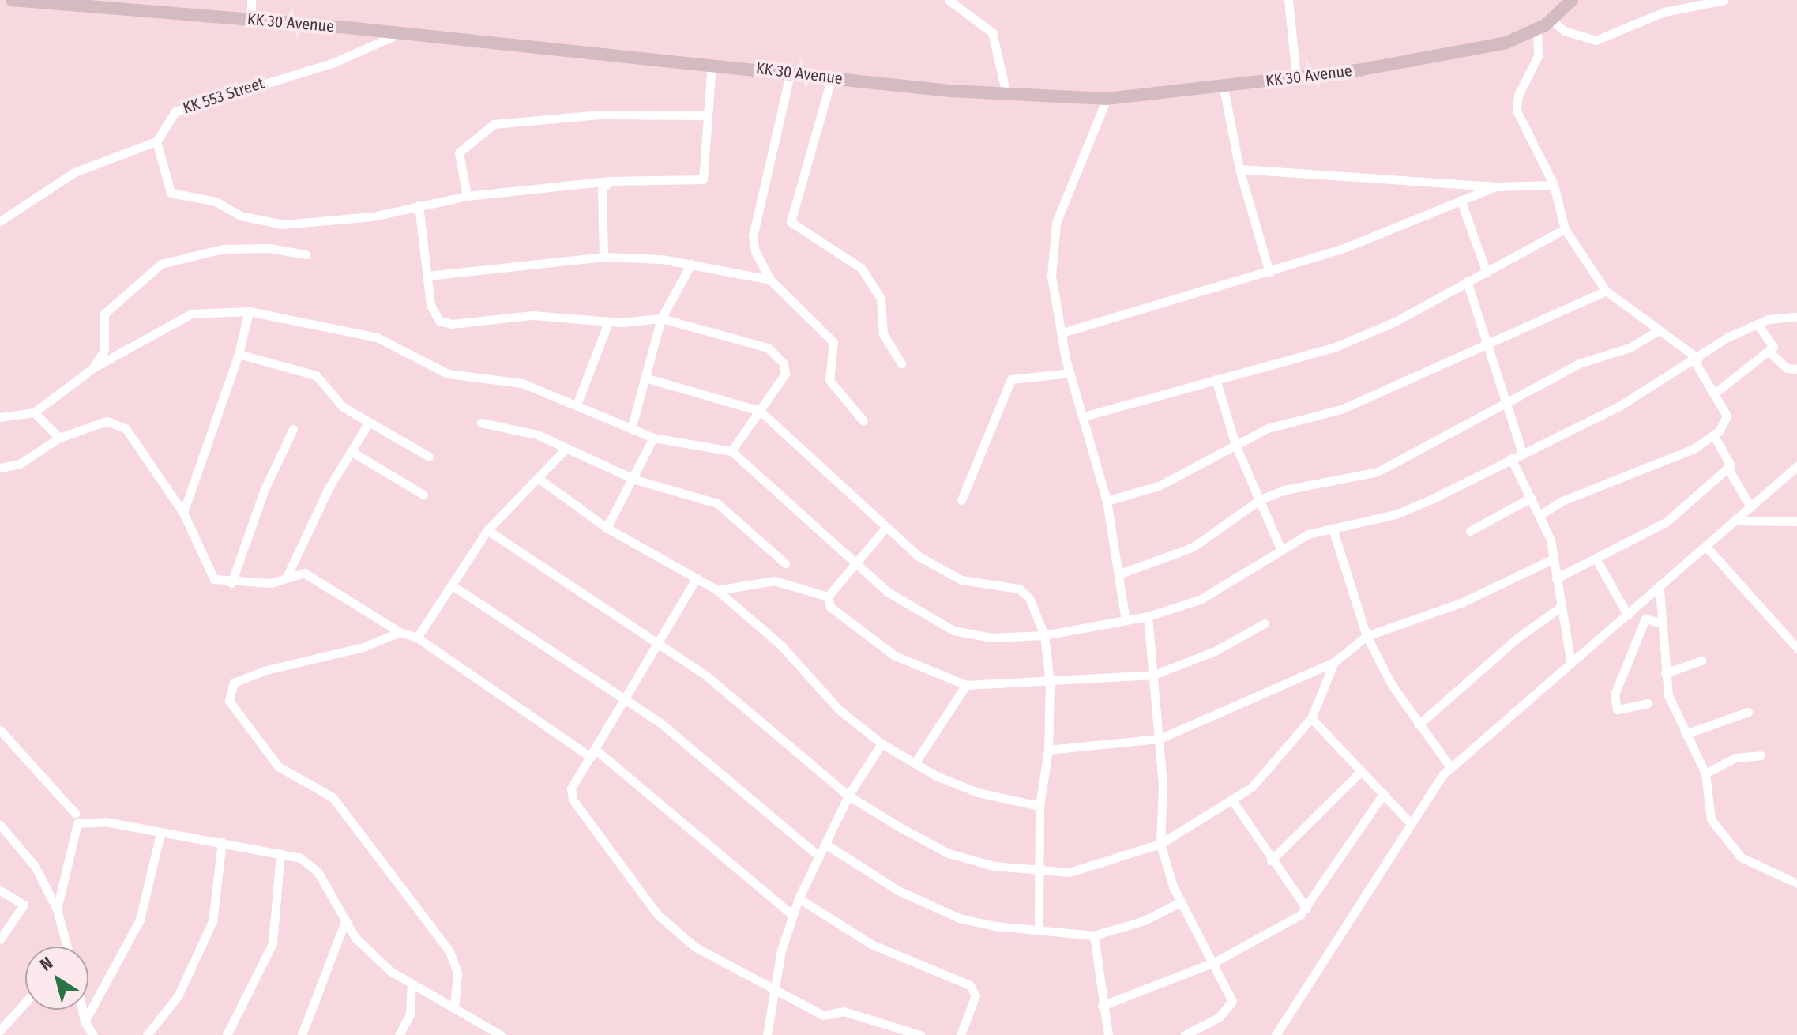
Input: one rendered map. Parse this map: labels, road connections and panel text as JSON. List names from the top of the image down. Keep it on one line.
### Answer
{"streets":{"main road":["KK 30 Avenue"],"street":["KK 553 Street"]},"crossings":[["KK 30 Avenue","KK 553 Street"]],"north":"top left"}
